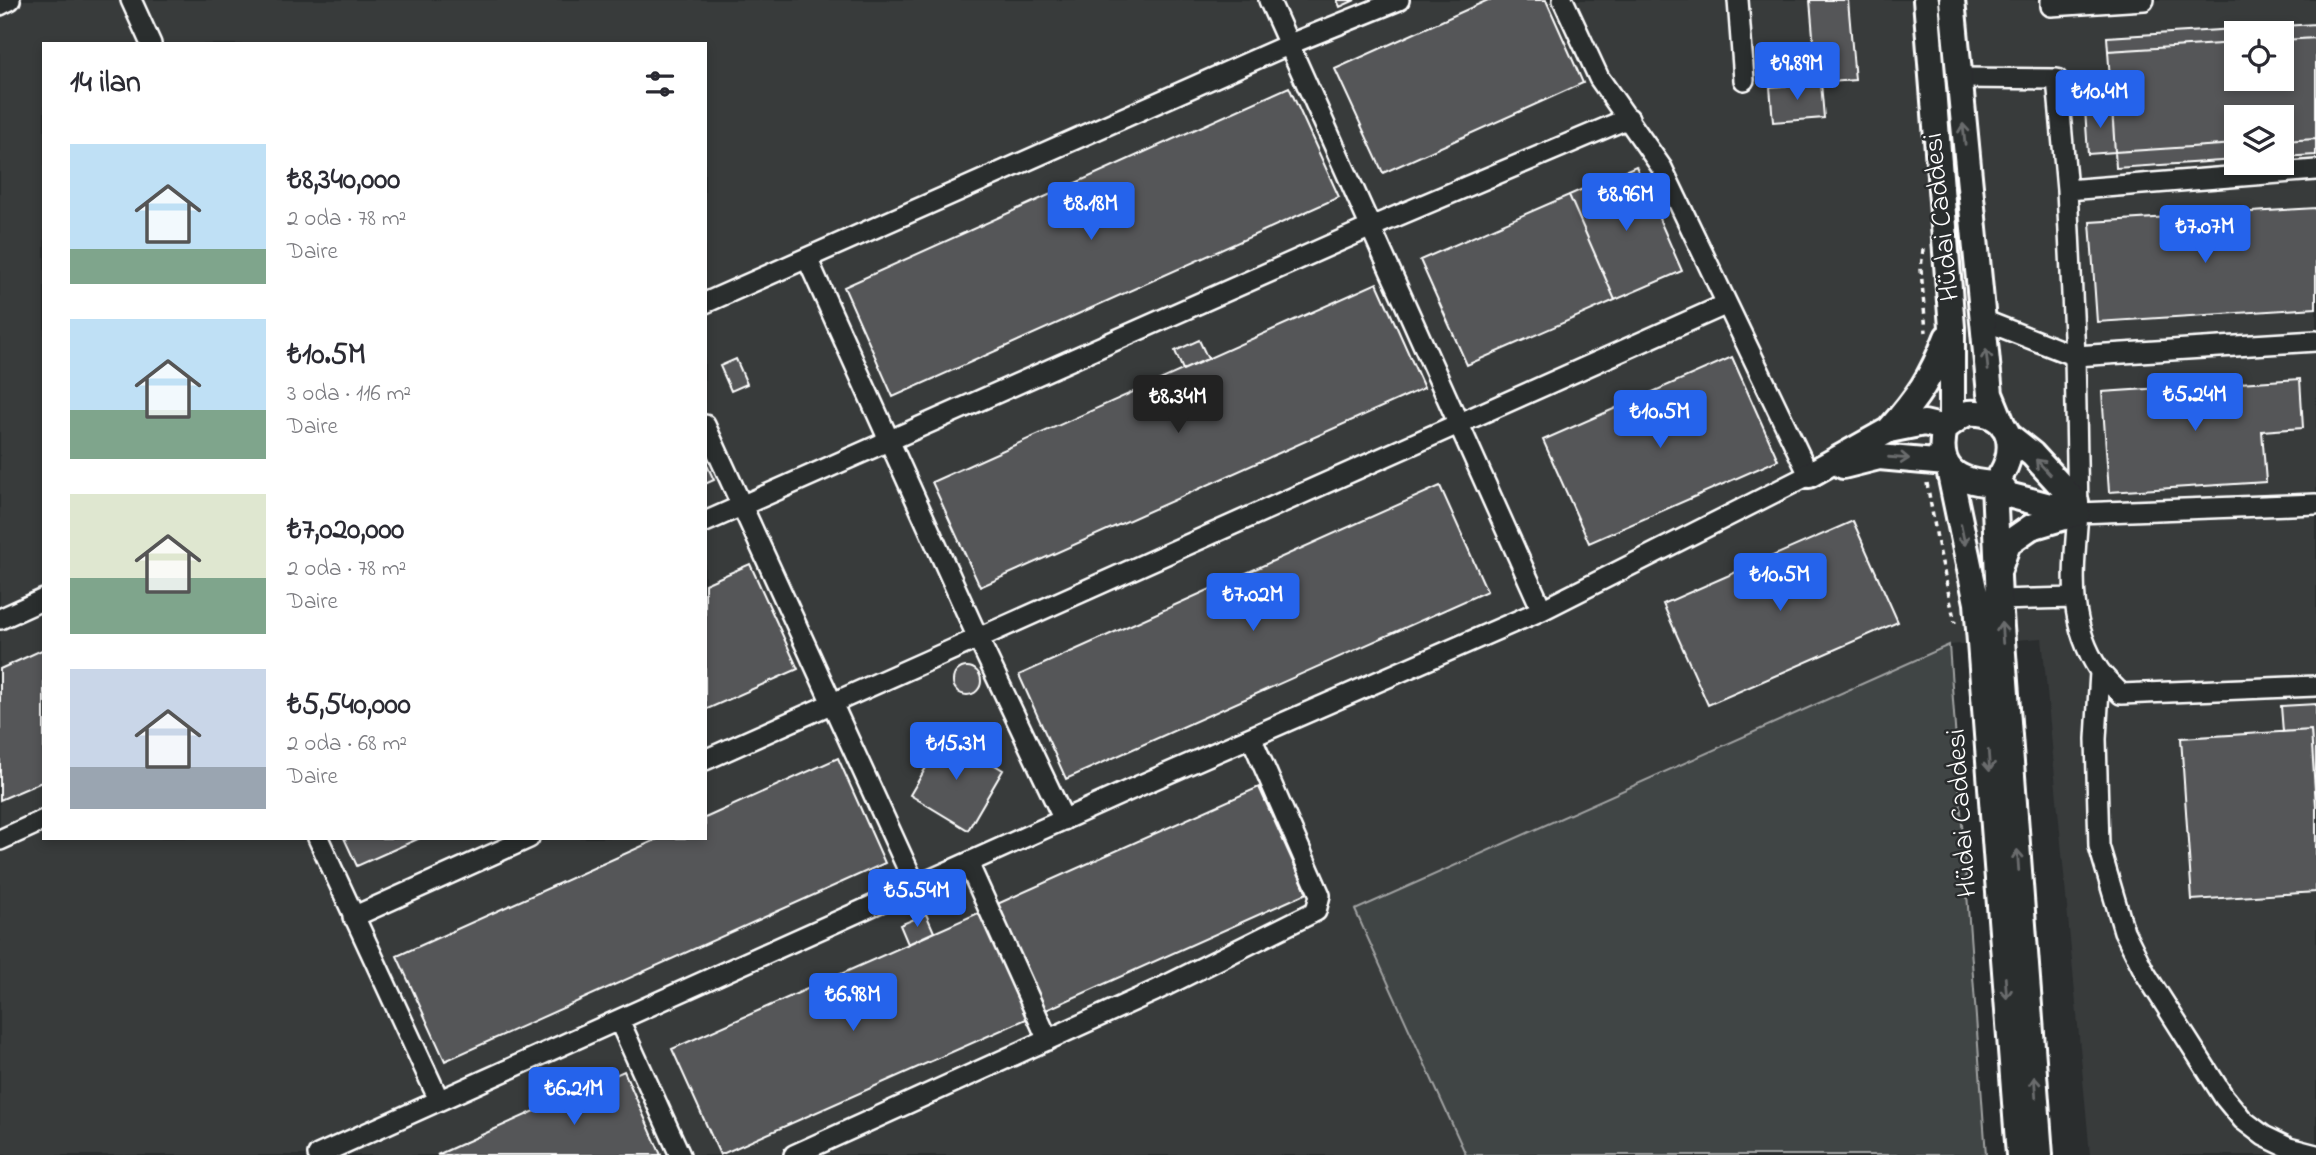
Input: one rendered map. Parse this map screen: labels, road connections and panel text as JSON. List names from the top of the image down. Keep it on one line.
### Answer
{"streets":{"street":["Hüdai Caddesi"]},"page":{"price":["₺9.89M","₺10.4M","₺8.96M","₺8.18M","₺7.07M","₺5.24M","₺8.34M","₺10.5M","₺10.5M","₺7.02M","₺15.3M","₺5.54M","₺6.98M","₺6.21M"],"heading":"14 ilan","list":[{"name":"₺8,340,000","note":"2 oda · 78 m² · Daire"},{"name":"₺10.5M","note":"3 oda · 116 m² · Daire"},{"name":"₺7,020,000","note":"2 oda · 78 m² · Daire"},{"name":"₺5,540,000","note":"2 oda · 68 m² · Daire"}]}}
